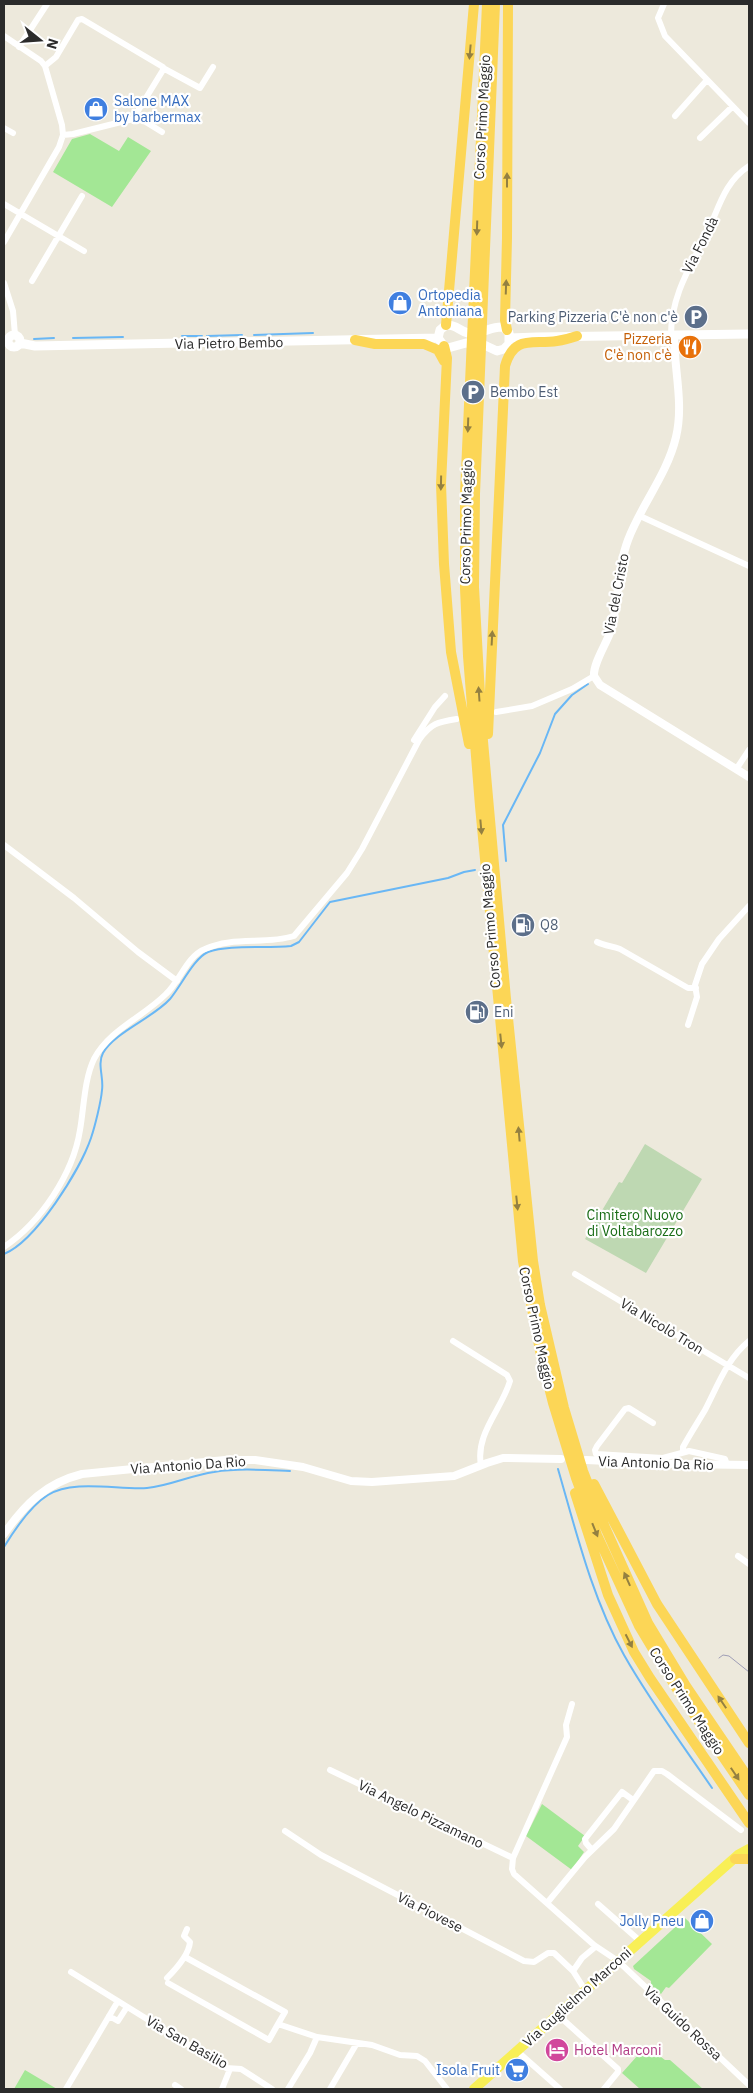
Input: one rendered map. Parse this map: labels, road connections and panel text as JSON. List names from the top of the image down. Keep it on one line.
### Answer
{"streets":{"highway":["Corso Primo Maggio"],"main road":["Via Pietro Bembo","Via Guglielmo Marconi"],"street":["Via Fondà","Via del Cristo","Via Nicolò Tron","Via Antonio Da Rio","Via Angelo Pizzamano","Via Piovese","Via Guido Rossa","Via San Basilio"]},"crossings":[["Via Fondà","Via del Cristo"],["Via Piovese","Via Guglielmo Marconi"],["Via Guglielmo Marconi","Via Guido Rossa"]],"parks":["Cimitero Nuovo di Voltabarozzo"],"places":{"shop":["Salone MAX by barbermax","Ortopedia Antoniana","Jolly Pneu"],"parking":["Parking Pizzeria C'è non c'è","Bembo Est"],"restaurant":["Pizzeria C'è non c'è"],"fuel station":["Q8","Eni"],"hotel":["Hotel Marconi"],"supermarket":["Isola Fruit"]},"north":"right"}
